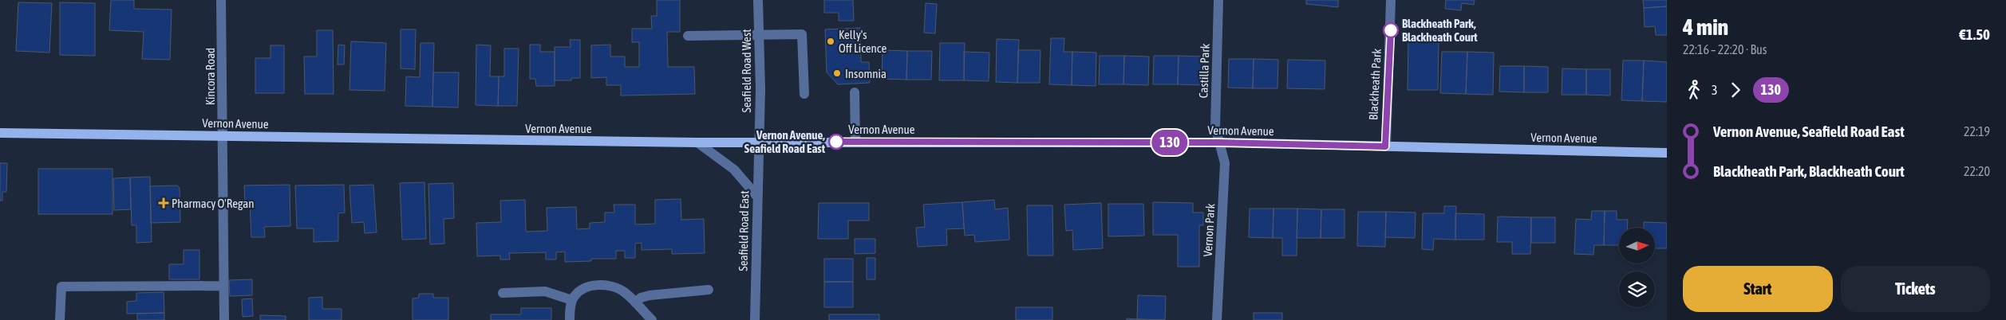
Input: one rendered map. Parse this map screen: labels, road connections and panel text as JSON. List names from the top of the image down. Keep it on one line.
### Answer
{"streets":{"main road":["Vernon Avenue"],"street":["Seafield Road West","Castilla Park","Kincora Road","Blackheath Park","Vernon Park","Seafield Road East"]},"crossings":[["Seafield Road West","Vernon Avenue"],["Seafield Road West","Seafield Road East"],["Castilla Park","Vernon Avenue"],["Castilla Park","Vernon Park"],["Kincora Road","Vernon Avenue"],["Blackheath Park","Vernon Avenue"],["Vernon Avenue","Vernon Park"],["Vernon Avenue","Seafield Road East"]],"places":{"other":["Blackheath Park, Blackheath Court","Kelly's Off Licence","Insomnia","Vernon Avenue, Seafield Road East"],"health":["Pharmacy O'Regan"]},"lines":["bus line 130"],"north":"right","page":{"on_map":"130","heading":["4 min","22:16 – 22:20 · Bus","€1.50"],"legs":["3","130"],"list":[{"name":"Vernon Avenue, Seafield Road East","value":"22:19"},{"name":"Blackheath Park, Blackheath Court","value":"22:20"}],"buttons":["Start","Tickets"]}}
